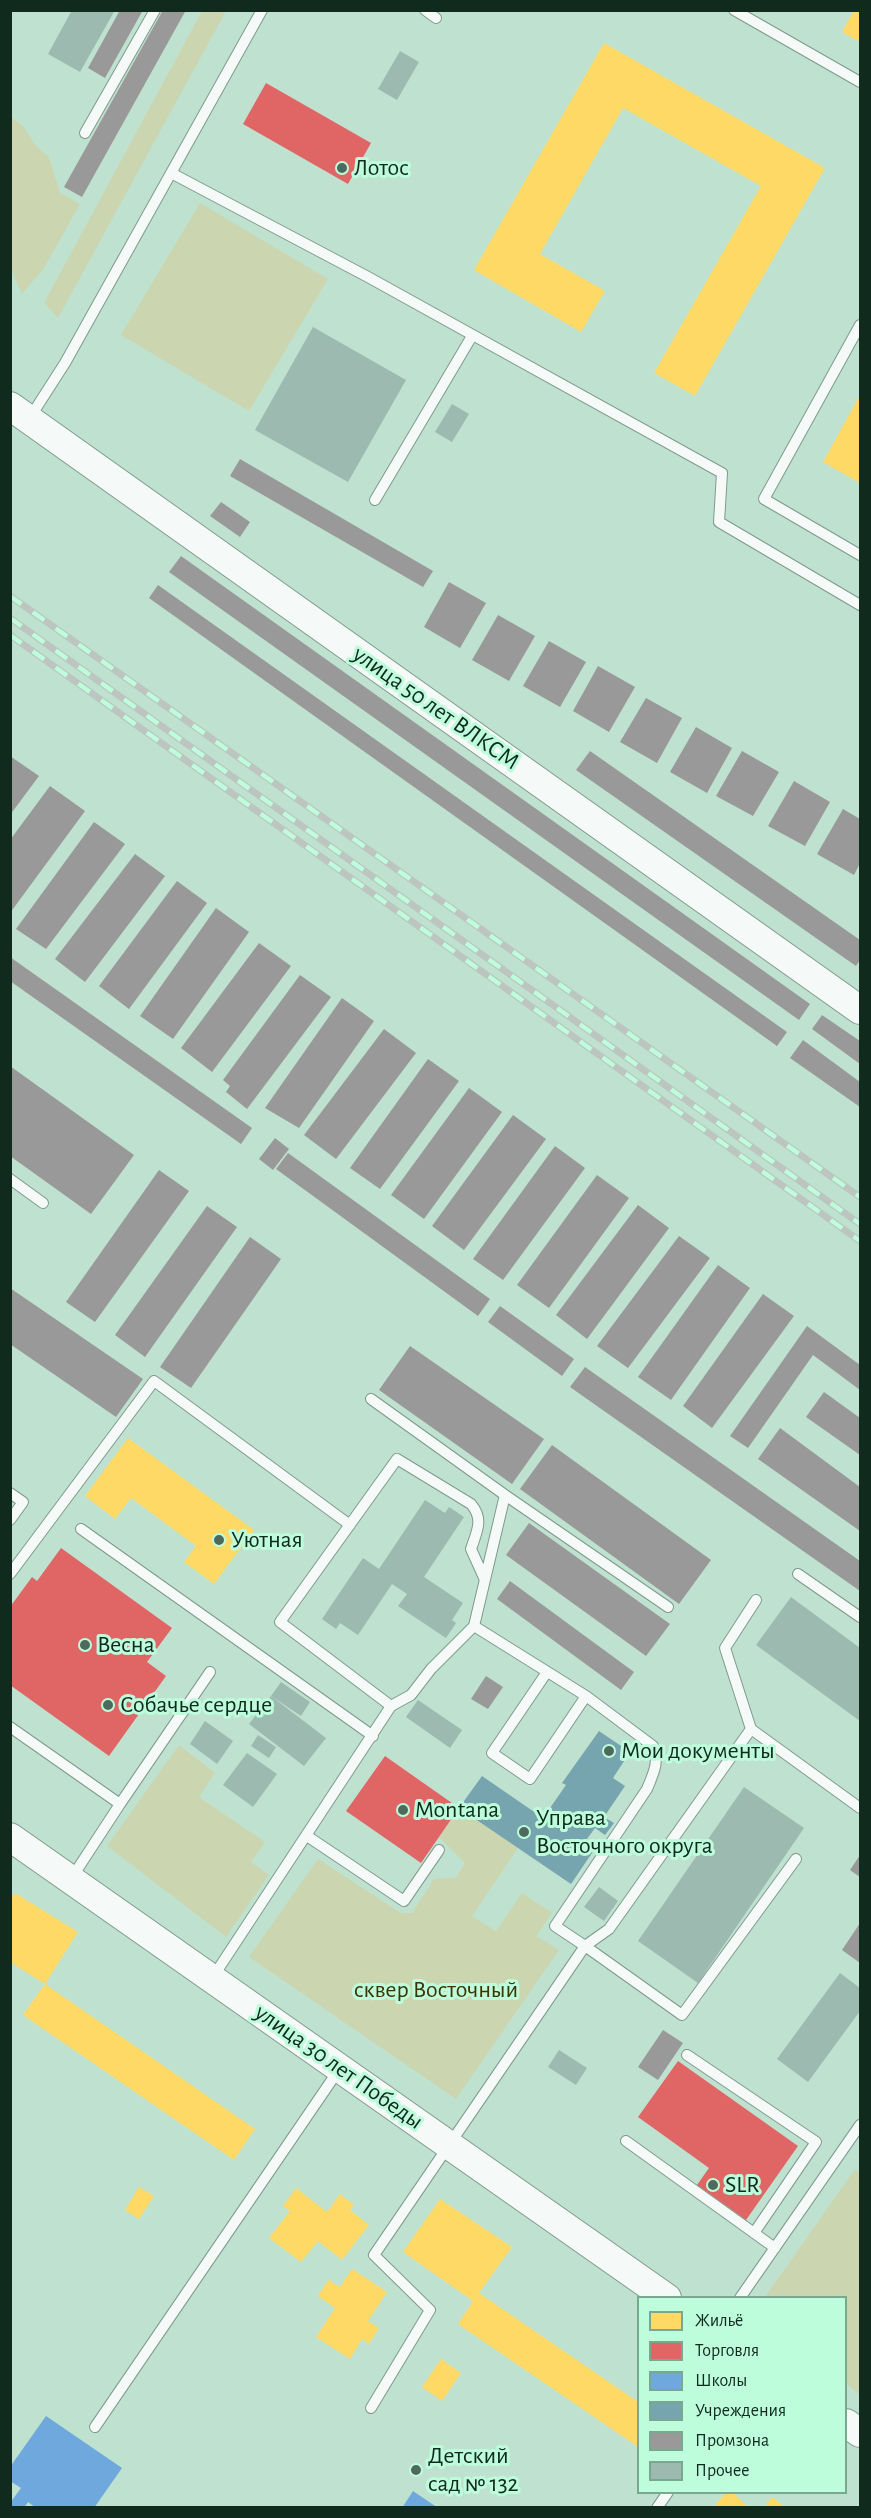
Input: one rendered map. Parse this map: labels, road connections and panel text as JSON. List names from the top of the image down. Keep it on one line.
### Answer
{"streets":{"street":["улица 50 лет ВЛКСМ","улица 30 лет Победы"]},"parks":["сквер Восточный"],"places":["Лотос","Уютная","Весна","Собачье сердце","Мои документы","Montana","Управа Восточного округа","SLR","Детский сад № 132"],"legend":["Жильё","Торговля","Школы","Учреждения","Промзона","Прочее"]}
